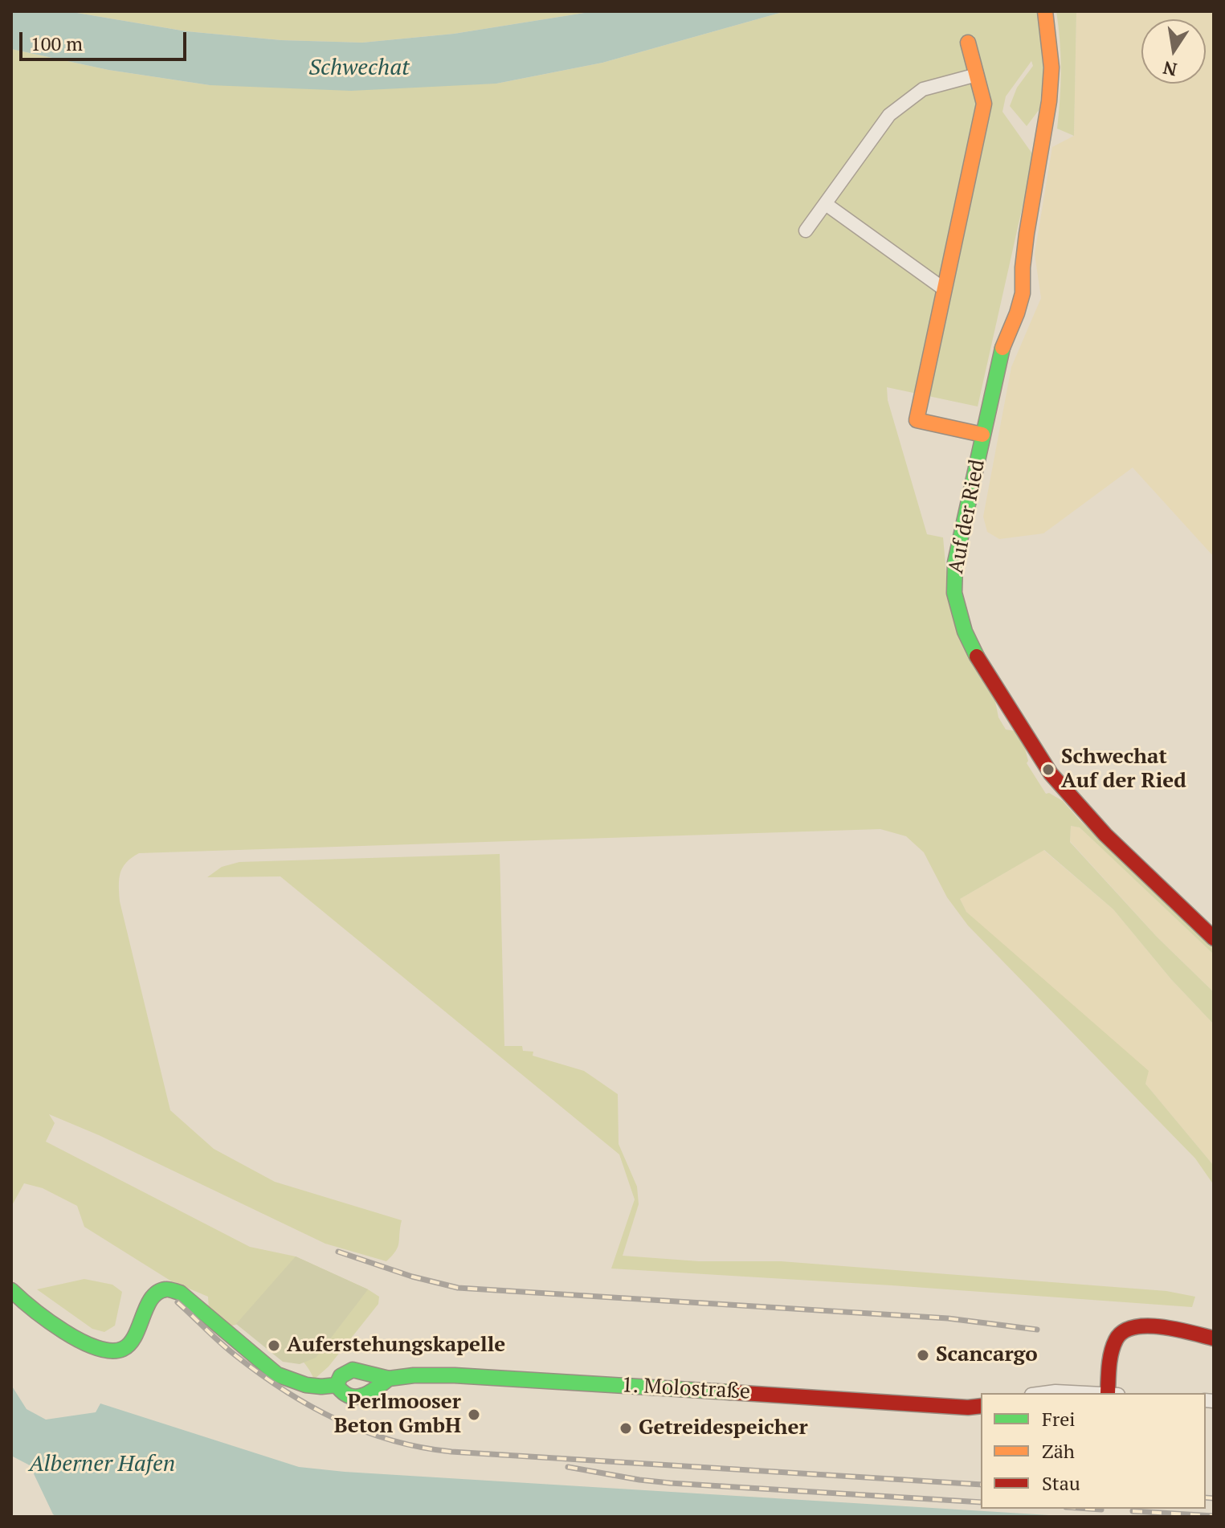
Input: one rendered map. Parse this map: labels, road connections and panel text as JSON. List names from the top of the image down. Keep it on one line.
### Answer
{"streets":{"street":["Auf der Ried","1. Molostraße"]},"water":["Schwechat","Alberner Hafen"],"places":["Schwechat Auf der Ried","Auferstehungskapelle","Scancargo","Perlmooser Beton GmbH","Getreidespeicher"],"legend":["Frei","Zäh","Stau"],"scale_bar":"100 m","north":"bottom"}
